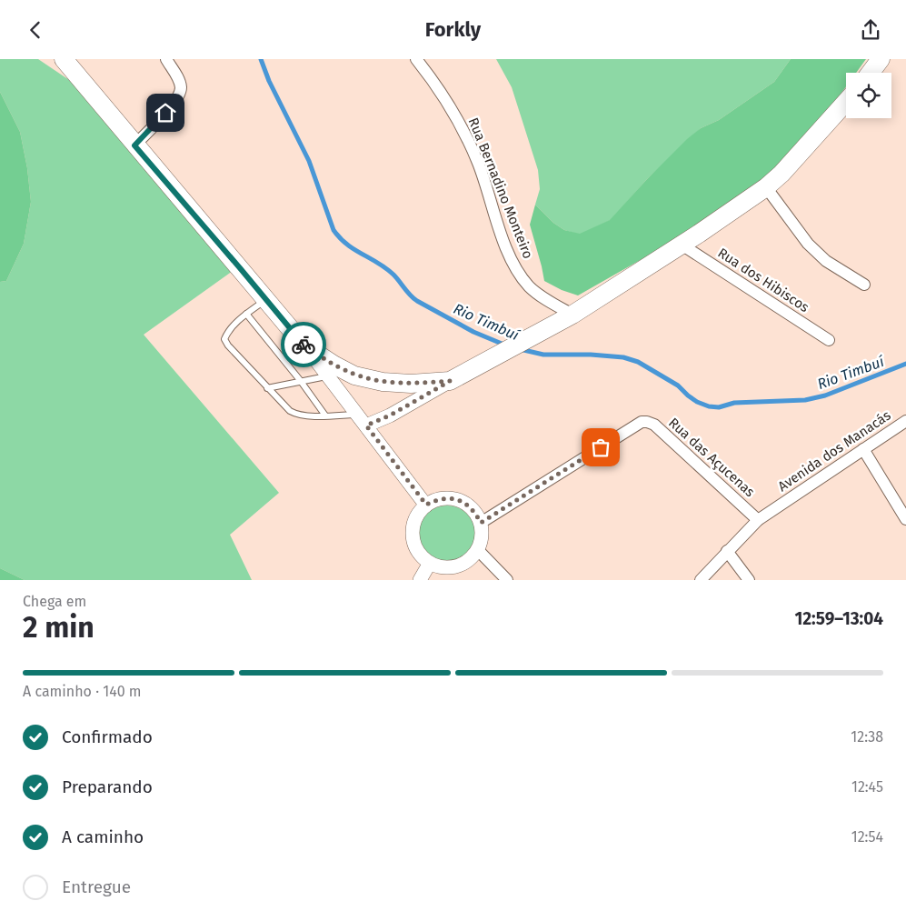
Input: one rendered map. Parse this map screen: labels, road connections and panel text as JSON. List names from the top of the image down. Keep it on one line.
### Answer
{"streets":{"street":["Rua Bernadino Monteiro","Rua dos Hibiscos","Avenida dos Manacás","Rua das Açucenas"]},"crossings":[["Avenida dos Manacás","Rua das Açucenas"]],"water":["Rio Timbuí"],"page":{"header":"Forkly","heading":["2 min","Chega em","12:59–13:04"],"bar":"A caminho · 140 m","list":[["Confirmado","12:38"],["Preparando","12:45"],["A caminho","12:54"],"Entregue"]}}
